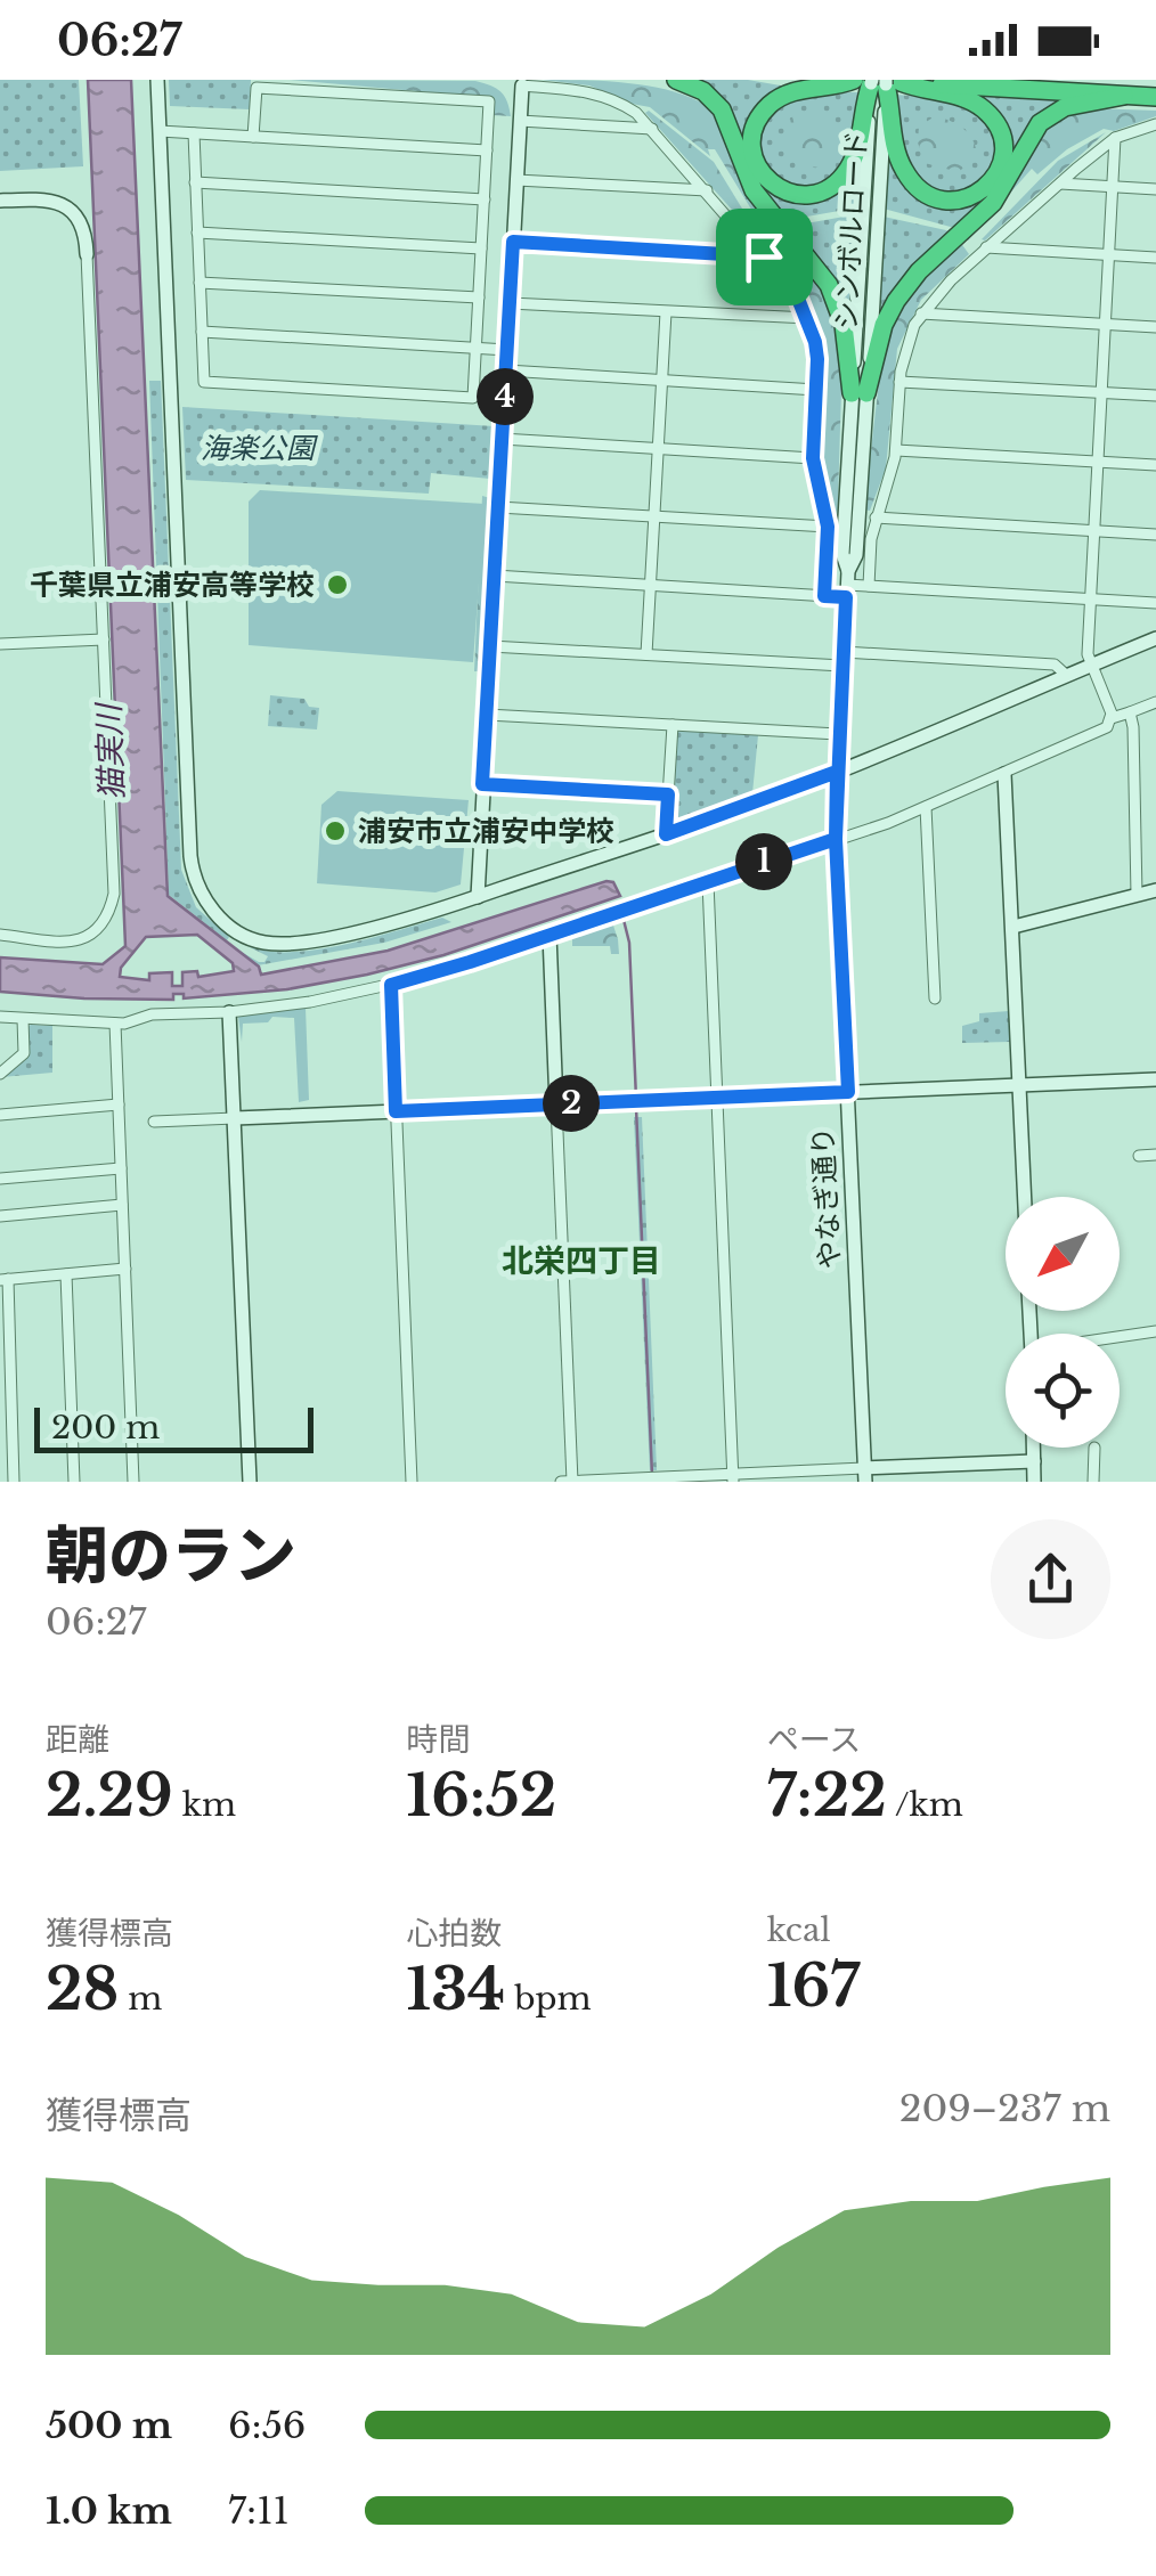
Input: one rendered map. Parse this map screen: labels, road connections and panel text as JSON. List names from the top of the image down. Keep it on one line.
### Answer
{"streets":{"street":["シンボルロード","やなぎ通り"]},"crossings":[["シンボルロード","やなぎ通り"]],"districts":["北栄四丁目"],"water":["猫実川"],"parks":["海楽公園"],"places":["千葉県立浦安高等学校","浦安市立浦安中学校"],"scale_bar":"200 m","north":"bottom left","page":{"status":"06:27","pins":["4","1","2"],"scale":"200 m","heading":["朝のラン","06:27"],"stats":[["距離","2.29 km"],["時間","16:52"],["ペース","7:22 /km"],["獲得標高","28 m"],["心拍数","134 bpm"],["kcal","167"]],"chart":["獲得標高","209–237 m"],"list":[{"name":"500 m","note":"6:56"},{"name":"1.0 km","note":"7:11"}]}}
